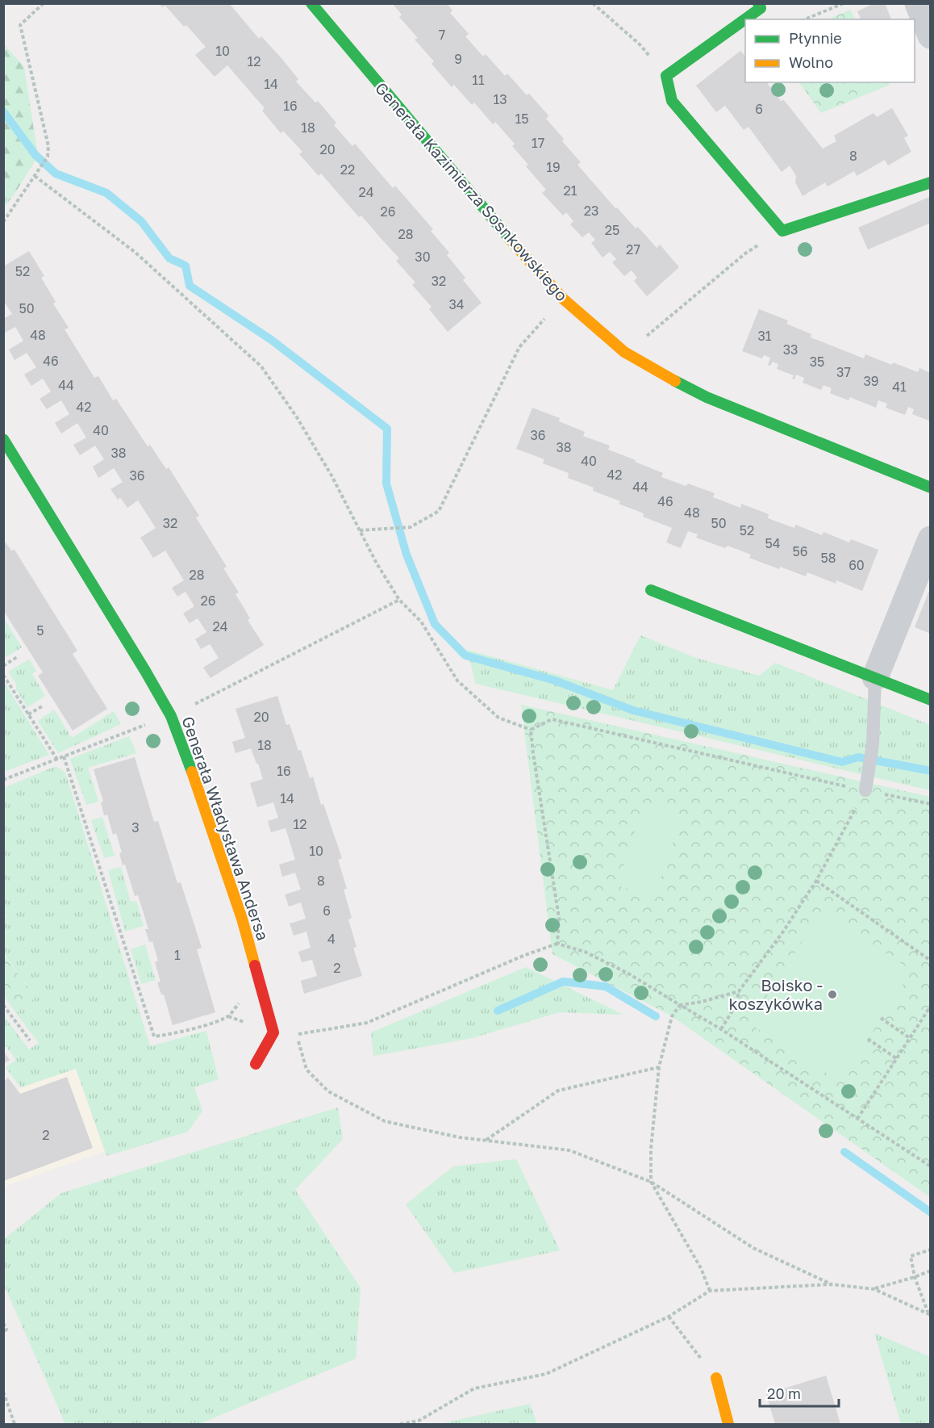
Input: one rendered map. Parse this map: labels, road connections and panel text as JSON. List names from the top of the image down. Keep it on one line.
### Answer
{"streets":{"street":["Generała Kazimierza Sosnkowskiego","Generała Władysława Andersa"]},"places":["Boisko - koszykówka"],"house_numbers":["7","10","9","12","11","14","13","16","6","15","18","17","20","8","19","22","21","24","23","26","25","28","27","30","52","32","34","50","48","31","33","46","35","37","39","44","41","42","40","36","38","38","40","42","36","44","46","48","32","50","52","54","56","58","60","28","26","24","5","20","18","16","14","12","3","10","8","6","4","1","2","2"],"legend":["Płynnie","Wolno"],"scale_bar":"20 m"}
